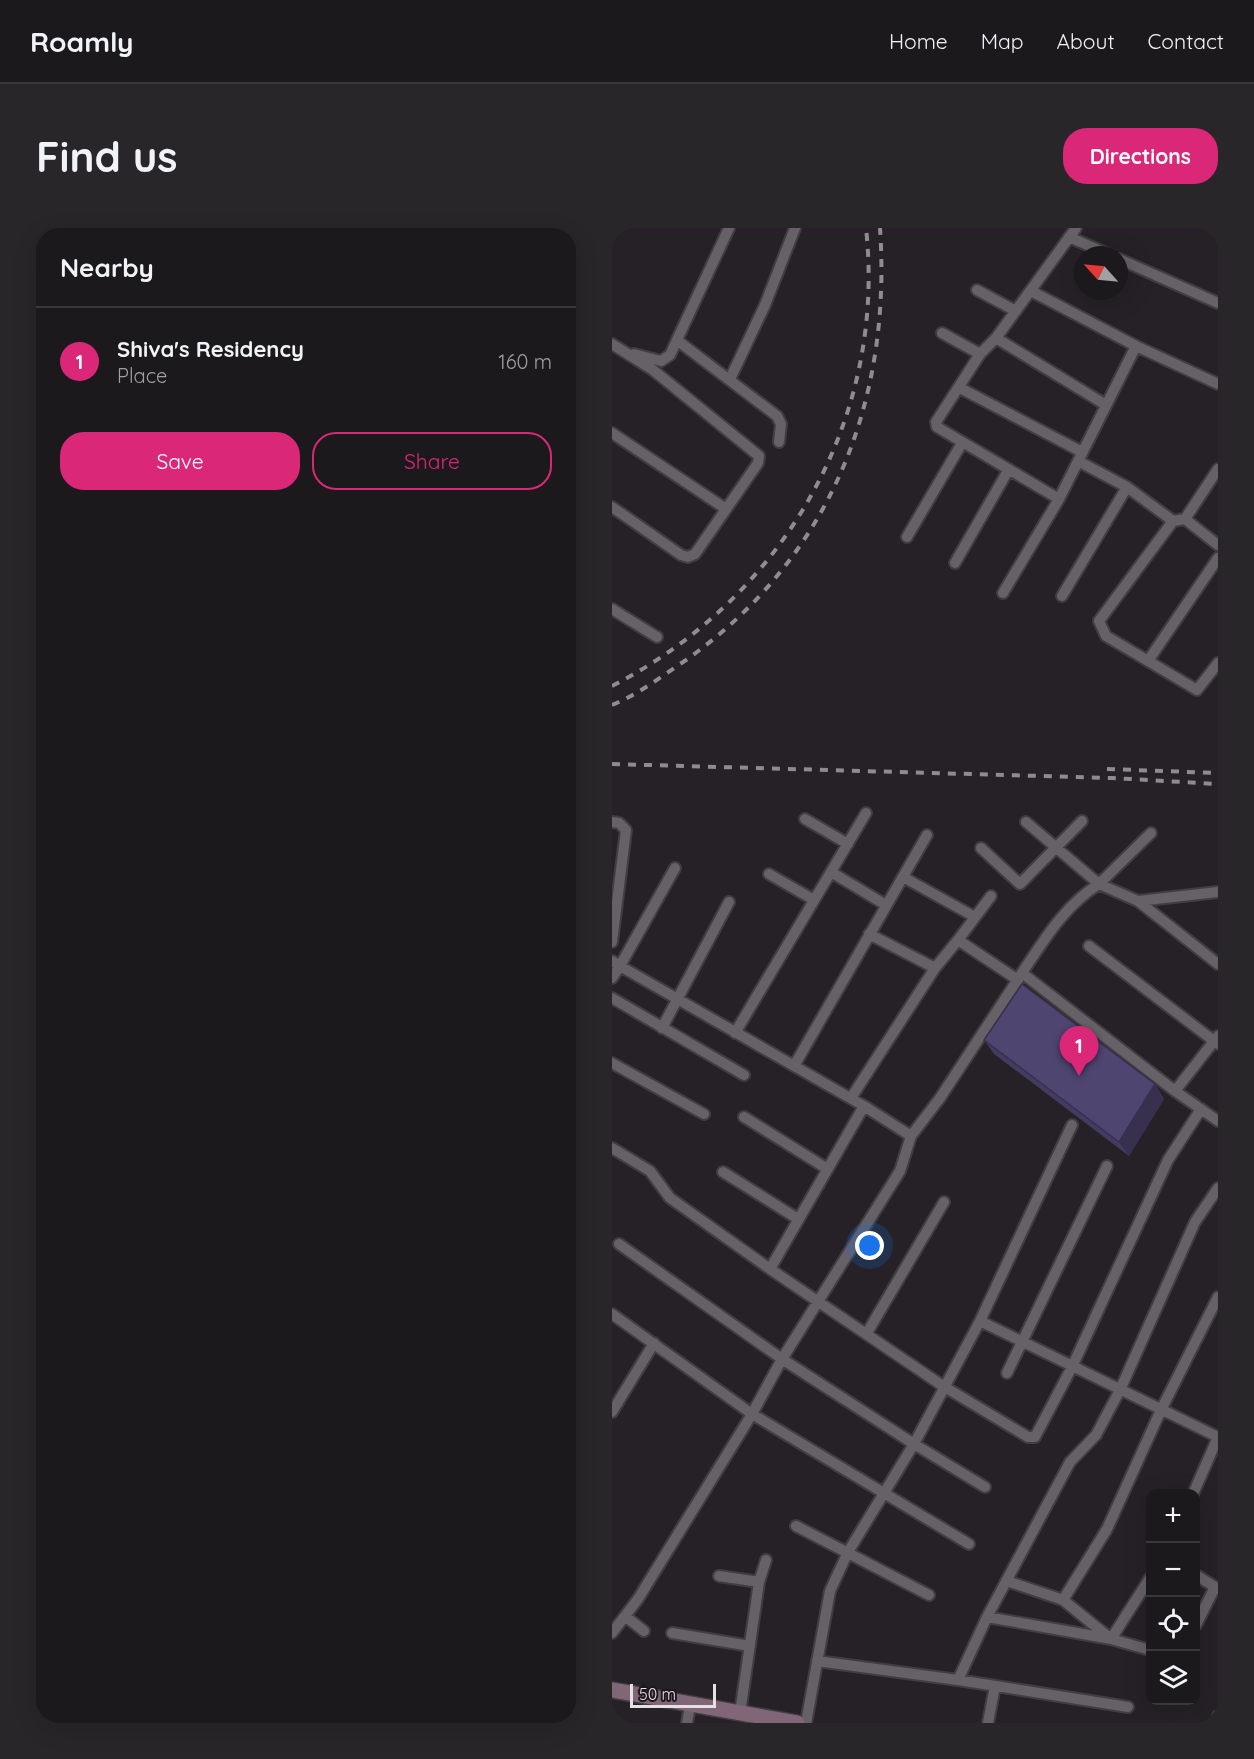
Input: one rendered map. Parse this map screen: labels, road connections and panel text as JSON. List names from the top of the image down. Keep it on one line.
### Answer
{"scale_bar":"50 m","north":"top left","page":{"header":"Roamly","nav":["Home","Map","About","Contact"],"buttons":["Directions",["Save","Share"]],"title":"Find us","heading":"Nearby","list":[{"mark":"1","name":"Shiva's Residency","note":"Place","value":"160 m"}],"pins":"1","map_buttons":["+","−"],"scale":"50 m"}}
